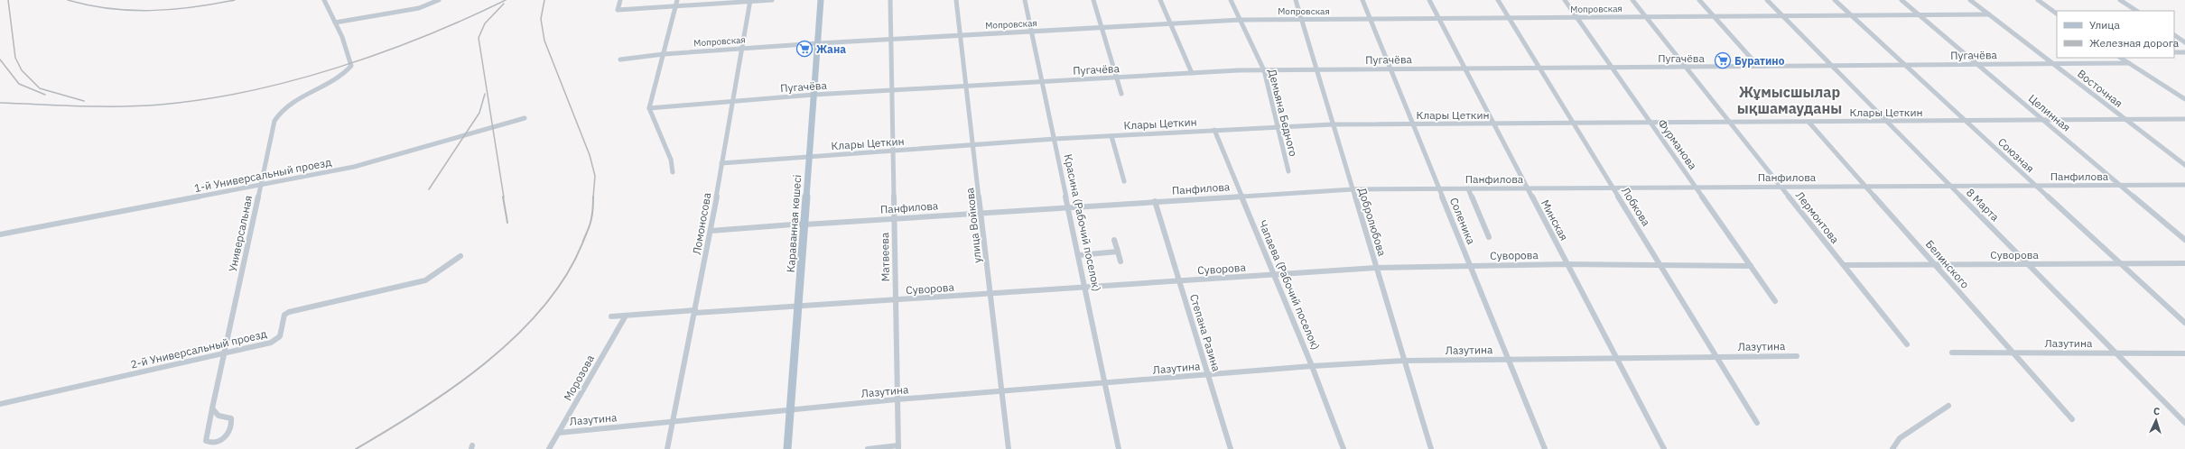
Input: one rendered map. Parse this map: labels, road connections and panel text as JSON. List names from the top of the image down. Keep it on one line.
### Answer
{"streets":{"main road":["Караванная көшесі"],"street":["Мопровская","Пугачёва","Восточная","Клары Цеткин","Демьяна Бедного","Целинная","Фурманова","Союзная","1-й Универсальный проезд","Панфилова","8 Марта","Лобкова","Лермонтова","Минская","Соленика","Добролюбова","Красина (Рабочий поселок)","Ломоносова","улица Войкова","Универсальная","Суворова","Матвеева","Белинского","Чапаева (Рабочий поселок)","Степана Разина","Лазутина","2-й Универсальный проезд","Морозова"]},"crossings":[["Мопровская","Восточная"],["Мопровская","Демьяна Бедного"],["Мопровская","Целинная"],["Мопровская","Фурманова"],["Мопровская","Союзная"],["Мопровская","8 Марта"],["Мопровская","Лобкова"],["Мопровская","Лермонтова"],["Мопровская","Минская"],["Мопровская","Соленика"],["Мопровская","Добролюбова"],["Мопровская","Красина (Рабочий поселок)"],["Мопровская","Ломоносова"],["Мопровская","Караванная көшесі"],["Мопровская","улица Войкова"],["Мопровская","Матвеева"],["Пугачёва","Восточная"],["Пугачёва","Демьяна Бедного"],["Пугачёва","Целинная"],["Пугачёва","Фурманова"],["Пугачёва","Союзная"],["Пугачёва","8 Марта"],["Пугачёва","Лобкова"],["Пугачёва","Лермонтова"],["Пугачёва","Минская"],["Пугачёва","Соленика"],["Пугачёва","Добролюбова"],["Пугачёва","Красина (Рабочий поселок)"],["Пугачёва","Ломоносова"],["Пугачёва","Караванная көшесі"],["Пугачёва","улица Войкова"],["Пугачёва","Матвеева"],["Восточная","Клары Цеткин"],["Клары Цеткин","Демьяна Бедного"],["Клары Цеткин","Целинная"],["Клары Цеткин","Фурманова"],["Клары Цеткин","Союзная"],["Клары Цеткин","8 Марта"],["Клары Цеткин","Лобкова"],["Клары Цеткин","Лермонтова"],["Клары Цеткин","Минская"],["Клары Цеткин","Соленика"],["Клары Цеткин","Добролюбова"],["Клары Цеткин","Красина (Рабочий поселок)"],["Клары Цеткин","Ломоносова"],["Клары Цеткин","Караванная көшесі"],["Клары Цеткин","улица Войкова"],["Клары Цеткин","Матвеева"],["Клары Цеткин","Белинского"],["Клары Цеткин","Чапаева (Рабочий поселок)"],["Целинная","Панфилова"],["Фурманова","Панфилова"],["Фурманова","Суворова"],["Союзная","Панфилова"],["Союзная","Суворова"],["1-й Универсальный проезд","Универсальная"],["Панфилова","8 Марта"],["Панфилова","Лобкова"],["Панфилова","Лермонтова"],["Панфилова","Минская"],["Панфилова","Соленика"],["Панфилова","Добролюбова"],["Панфилова","Красина (Рабочий поселок)"],["Панфилова","Ломоносова"],["Панфилова","Караванная көшесі"],["Панфилова","улица Войкова"],["Панфилова","Матвеева"],["Панфилова","Белинского"],["Панфилова","Чапаева (Рабочий поселок)"],["Панфилова","Степана Разина"],["8 Марта","Суворова"],["8 Марта","Лазутина"],["Лобкова","Суворова"],["Лобкова","Лазутина"],["Лермонтова","Суворова"],["Минская","Суворова"],["Минская","Лазутина"],["Соленика","Суворова"],["Соленика","Лазутина"],["Добролюбова","Суворова"],["Добролюбова","Лазутина"],["Красина (Рабочий поселок)","Суворова"],["Красина (Рабочий поселок)","Лазутина"],["Ломоносова","Суворова"],["Ломоносова","Лазутина"],["Караванная көшесі","Суворова"],["Караванная көшесі","Лазутина"],["улица Войкова","Суворова"],["улица Войкова","Лазутина"],["Универсальная","2-й Универсальный проезд"],["Суворова","Матвеева"],["Суворова","Белинского"],["Суворова","Чапаева (Рабочий поселок)"],["Суворова","Степана Разина"],["Суворова","Морозова"],["Матвеева","Лазутина"],["Белинского","Лазутина"],["Чапаева (Рабочий поселок)","Лазутина"],["Степана Разина","Лазутина"],["Лазутина","Морозова"]],"districts":["Жұмысшылар ықшамауданы"],"places":{"supermarket":["Жана","Буратино"]},"legend":["Улица","Железная дорога"],"north":"top"}
